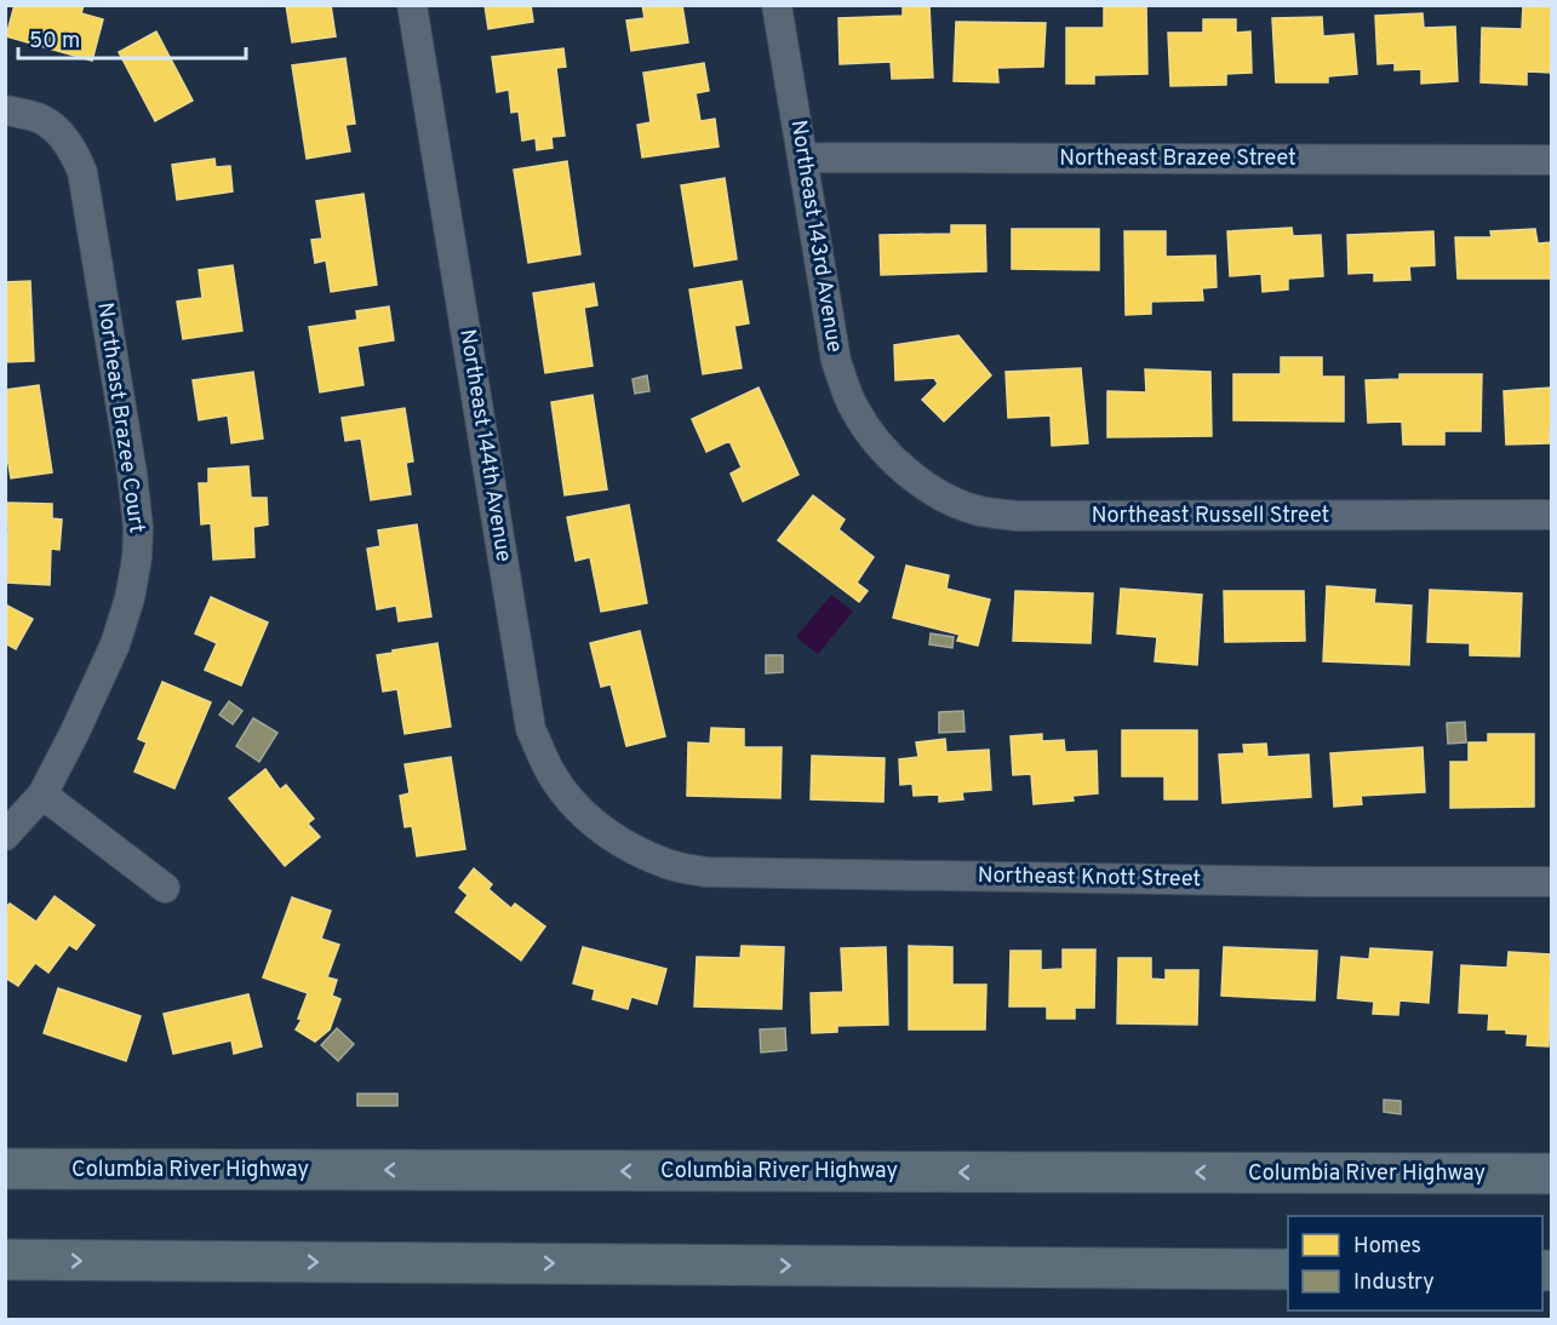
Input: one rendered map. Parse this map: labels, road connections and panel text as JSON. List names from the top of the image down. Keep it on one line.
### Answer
{"streets":{"highway":["Columbia River Highway"],"street":["Northeast Brazee Street","Northeast 143rd Avenue","Northeast Brazee Court","Northeast 144th Avenue","Northeast Russell Street","Northeast Knott Street"]},"crossings":[["Northeast Brazee Street","Northeast 143rd Avenue"],["Northeast 143rd Avenue","Northeast Russell Street"],["Northeast 144th Avenue","Northeast Knott Street"]],"legend":["Homes","Industry"],"scale_bar":"50 m"}
